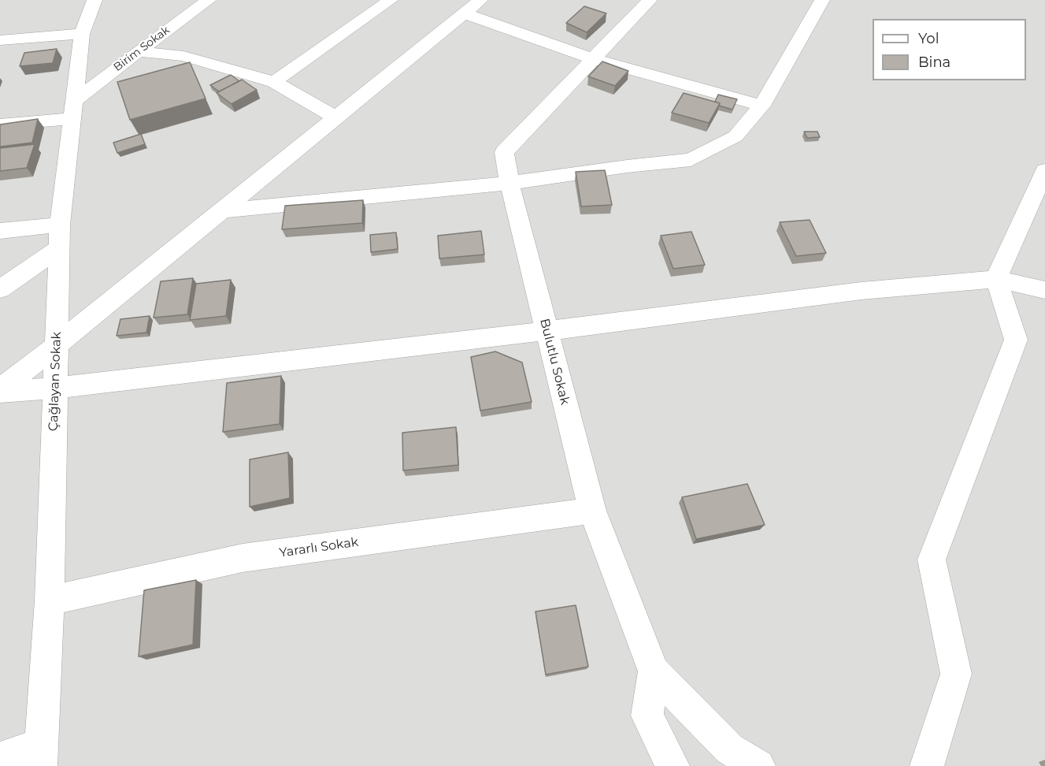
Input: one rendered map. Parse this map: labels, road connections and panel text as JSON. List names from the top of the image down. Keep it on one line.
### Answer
{"streets":{"street":["Birim Sokak","Bulutlu Sokak","Çağlayan Sokak","Yararlı Sokak"]},"crossings":[["Birim Sokak","Çağlayan Sokak"],["Bulutlu Sokak","Yararlı Sokak"],["Çağlayan Sokak","Yararlı Sokak"]],"legend":["Yol","Bina"]}
